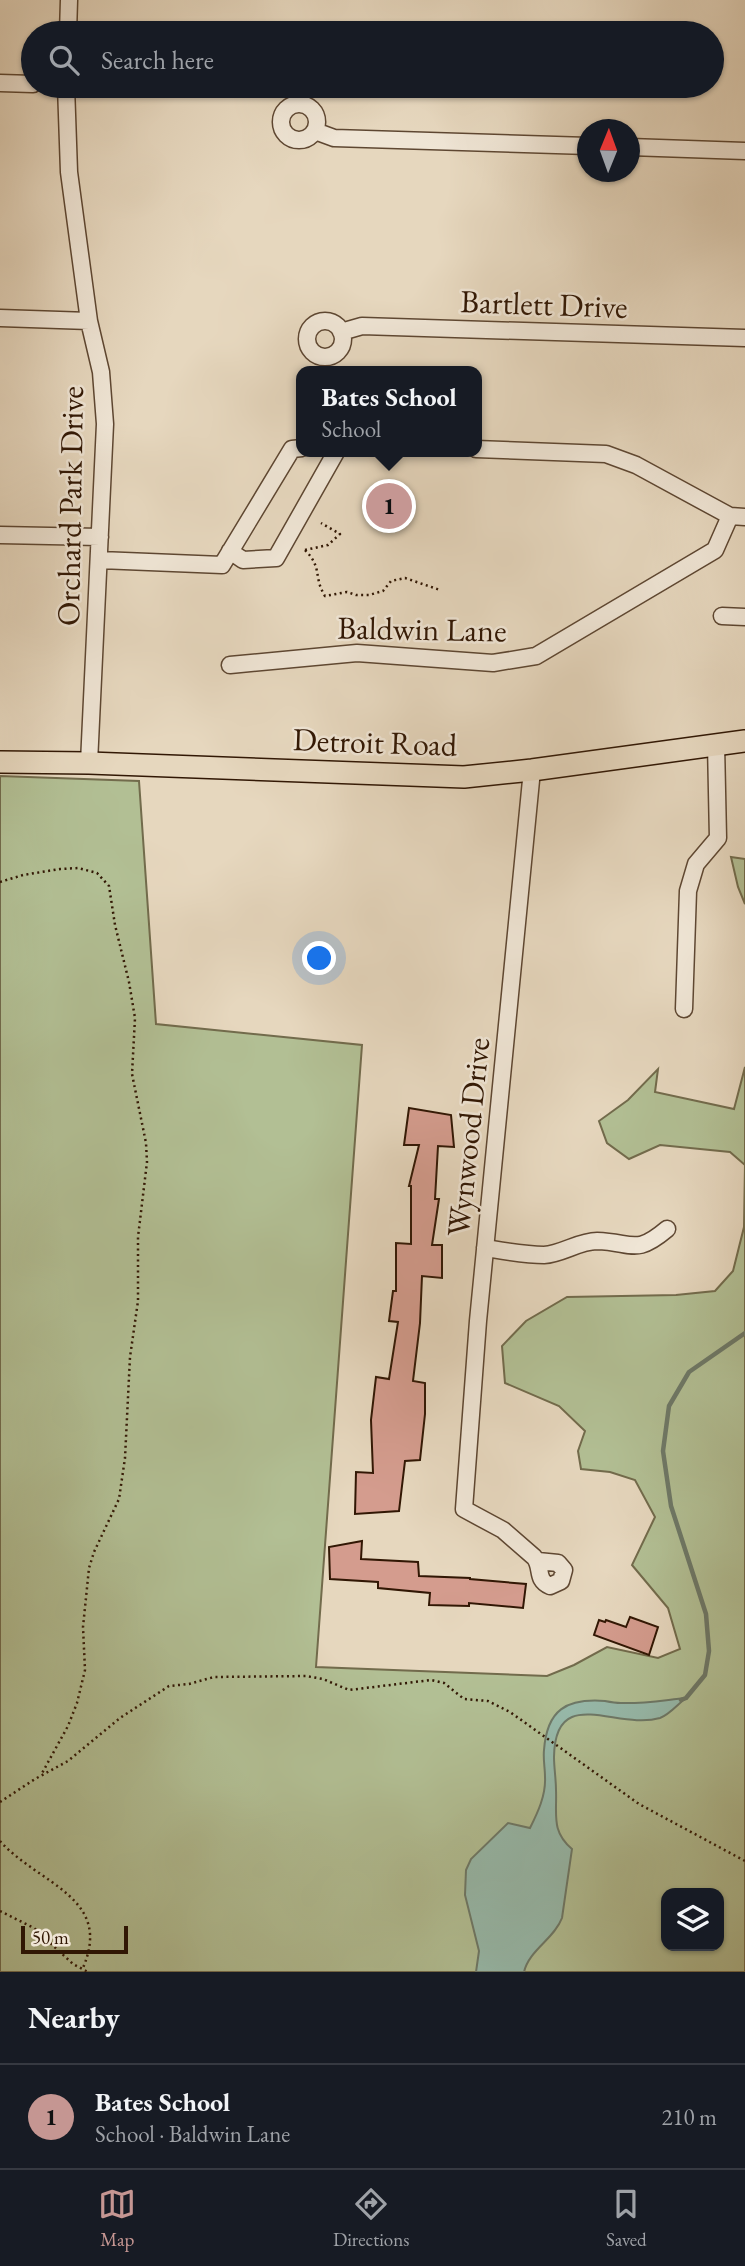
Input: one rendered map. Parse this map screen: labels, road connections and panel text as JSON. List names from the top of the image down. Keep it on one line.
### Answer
{"streets":{"main road":["Detroit Road"],"street":["Bartlett Drive","Orchard Park Drive","Baldwin Lane","Wynwood Drive"]},"crossings":[["Orchard Park Drive","Detroit Road"],["Detroit Road","Wynwood Drive"]],"scale_bar":"50 m","north":"top","page":{"search":"Search here","popup":["Bates School","School"],"pins":"1","scale":"50 m","heading":"Nearby","list":[{"mark":"1","name":"Bates School","note":"School · Baldwin Lane","value":"210 m"}],"nav":["Map","Directions","Saved"]}}
